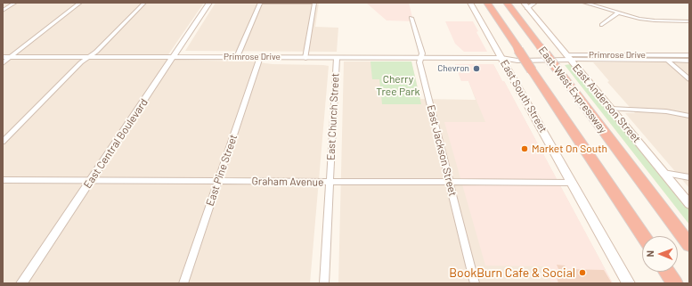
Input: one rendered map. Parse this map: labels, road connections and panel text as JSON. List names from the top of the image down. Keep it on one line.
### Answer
{"streets":{"highway":["East-West Expressway"],"main road":["East South Street","East Anderson Street"],"street":["Primrose Drive","East Church Street","East Central Boulevard","East Jackson Street","East Pine Street","Graham Avenue"]},"crossings":[["Primrose Drive","East South Street"],["Primrose Drive","East Anderson Street"],["Primrose Drive","East Church Street"],["Primrose Drive","East Central Boulevard"],["Primrose Drive","East Jackson Street"],["Primrose Drive","East Pine Street"],["East South Street","Graham Avenue"],["East Church Street","Graham Avenue"],["East Central Boulevard","Graham Avenue"],["East Jackson Street","Graham Avenue"],["East Pine Street","Graham Avenue"]],"parks":["Cherry Tree Park"],"places":["Chevron","Market On South","BookBurn Cafe & Social"],"north":"left"}
